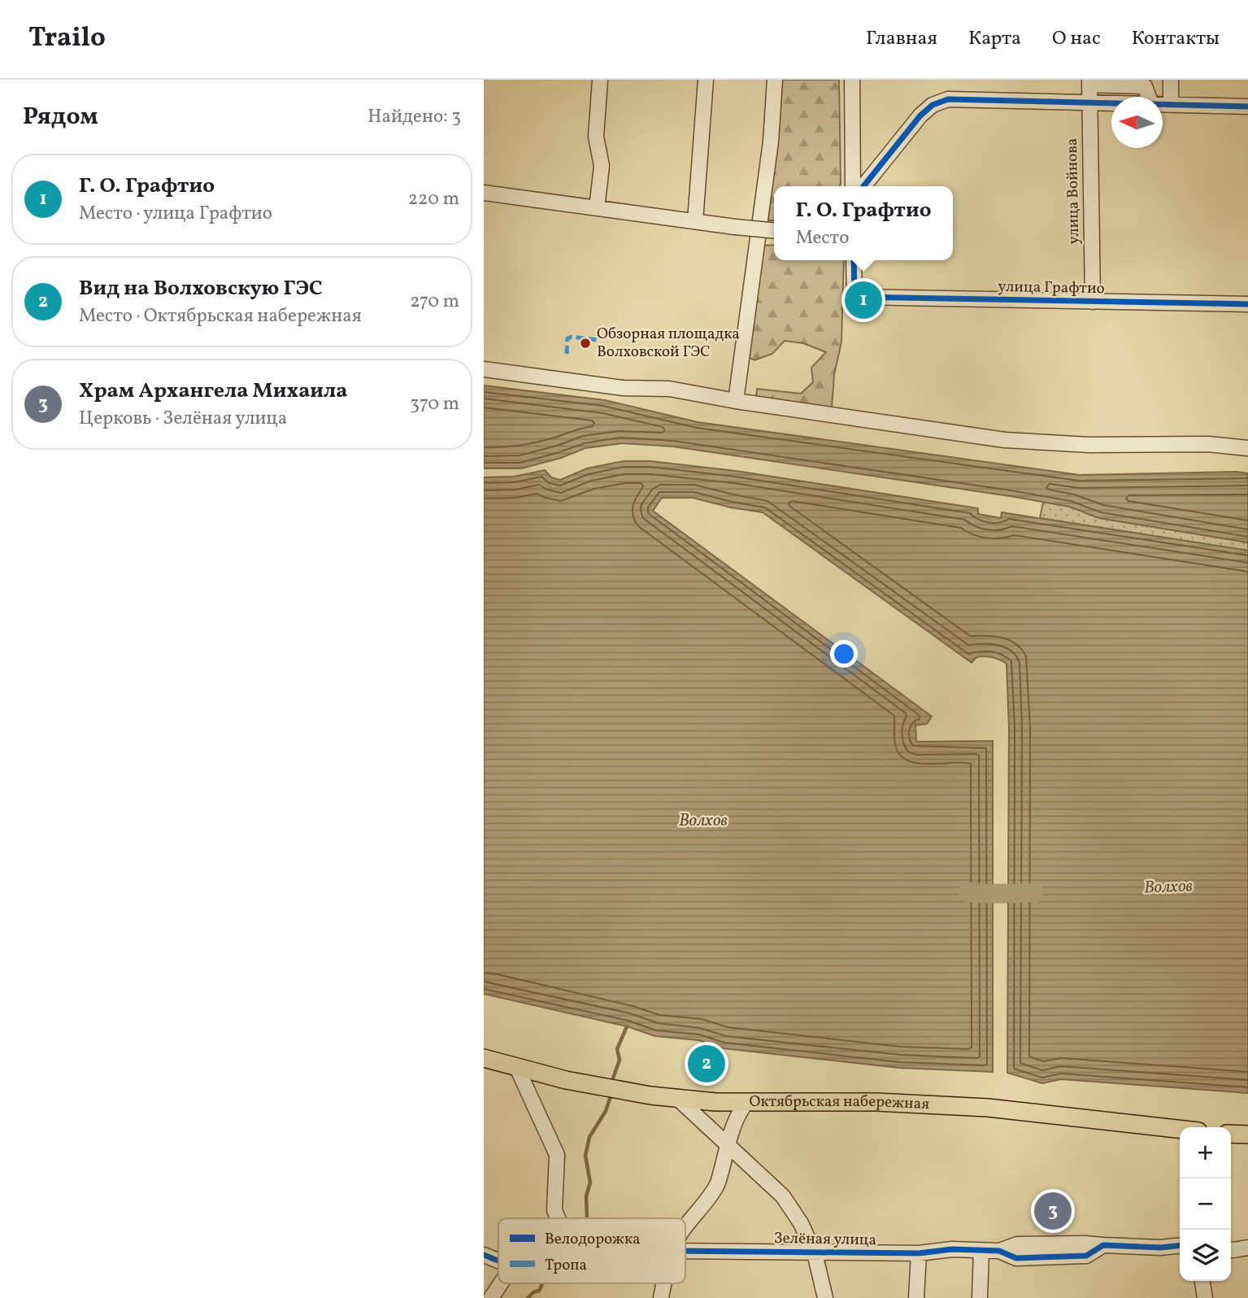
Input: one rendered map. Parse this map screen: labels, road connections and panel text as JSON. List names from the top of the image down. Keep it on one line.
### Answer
{"streets":{"main road":["Октябрьская набережная"],"street":["улица Войнова","улица Графтио","Зелёная улица"]},"crossings":[["улица Войнова","улица Графтио"]],"water":["Волхов"],"places":["Обзорная площадка Волховской ГЭС"],"legend":["Велодорожка","Тропа"],"north":"left","page":{"header":"Trailo","nav":["Главная","Карта","О нас","Контакты"],"heading":["Рядом","Найдено: 3"],"list":[{"mark":"1","name":"Г. О. Графтио","note":"Место · улица Графтио","value":"220 m"},{"mark":"2","name":"Вид на Волховскую ГЭС","note":"Место · Октябрьская набережная","value":"270 m"},{"mark":"3","name":"Храм Архангела Михаила","note":"Церковь · Зелёная улица","value":"370 m"}],"popup":["Г. О. Графтио","Место"],"pins":["1","2","3"],"map_buttons":["+","−"]}}
